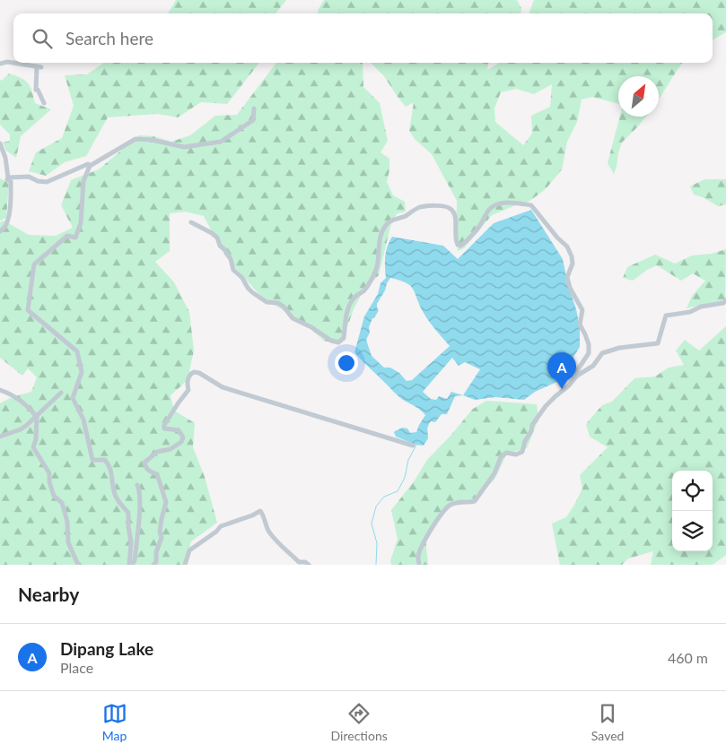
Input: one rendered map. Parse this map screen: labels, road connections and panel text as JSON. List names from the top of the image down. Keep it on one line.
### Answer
{"north":"top right","page":{"search":"Search here","pins":"A","heading":"Nearby","list":[{"mark":"A","name":"Dipang Lake","note":"Place","value":"460 m"}],"nav":["Map","Directions","Saved"]}}
